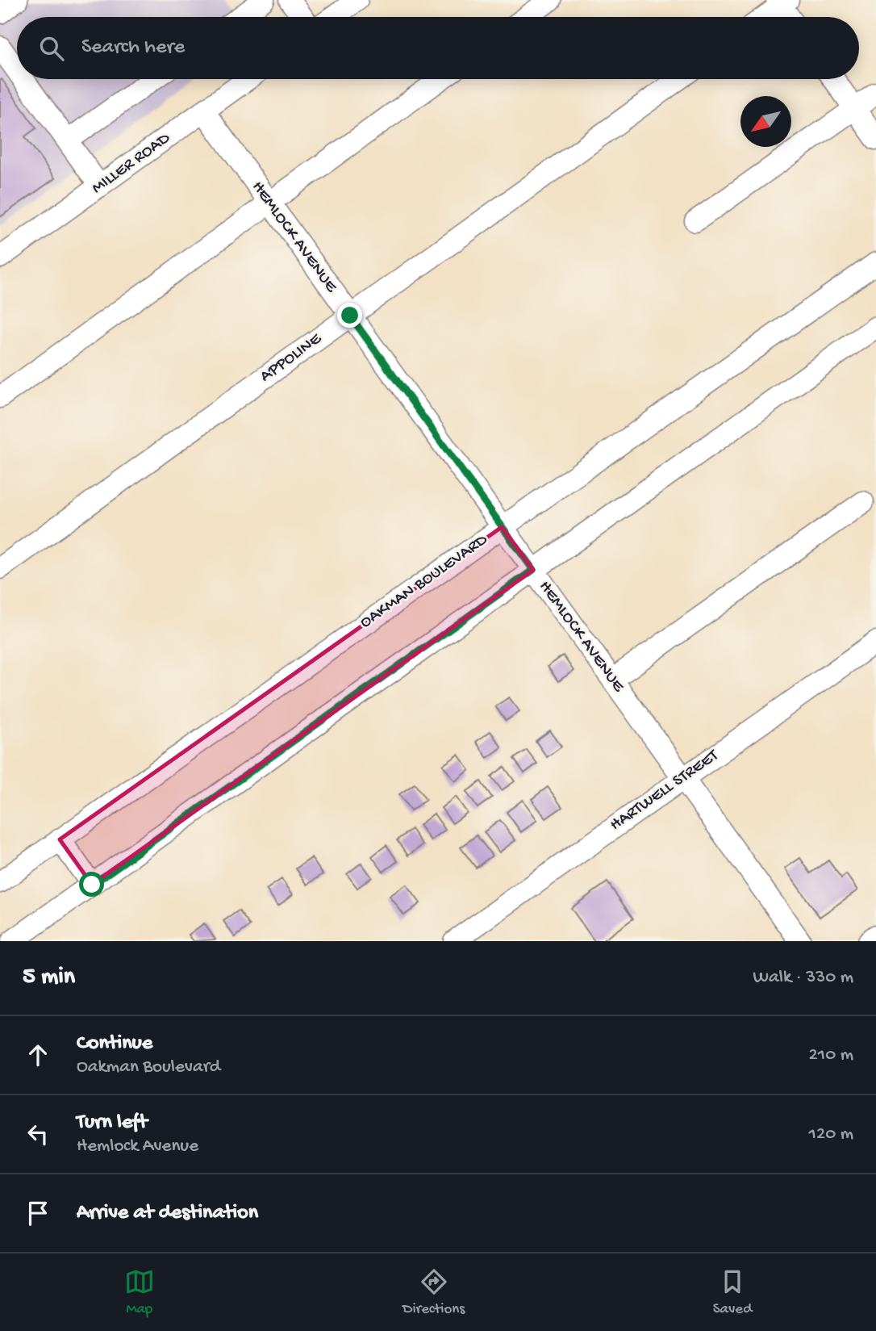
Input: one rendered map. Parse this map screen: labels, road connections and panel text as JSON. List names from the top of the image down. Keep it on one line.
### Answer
{"streets":{"street":["MILLER ROAD","HEMLOCK AVENUE","APPOLINE","OAKMAN BOULEVARD","HARTWELL STREET"]},"crossings":[["MILLER ROAD","HEMLOCK AVENUE"],["HEMLOCK AVENUE","APPOLINE"],["HEMLOCK AVENUE","OAKMAN BOULEVARD"],["HEMLOCK AVENUE","HARTWELL STREET"]],"north":"bottom left","page":{"search":"Search here","heading":["5 min","Walk · 330 m"],"list":[["Continue","Oakman Boulevard","210 m"],["Turn left","Hemlock Avenue","120 m"],"Arrive at destination"],"nav":["Map","Directions","Saved"]}}
